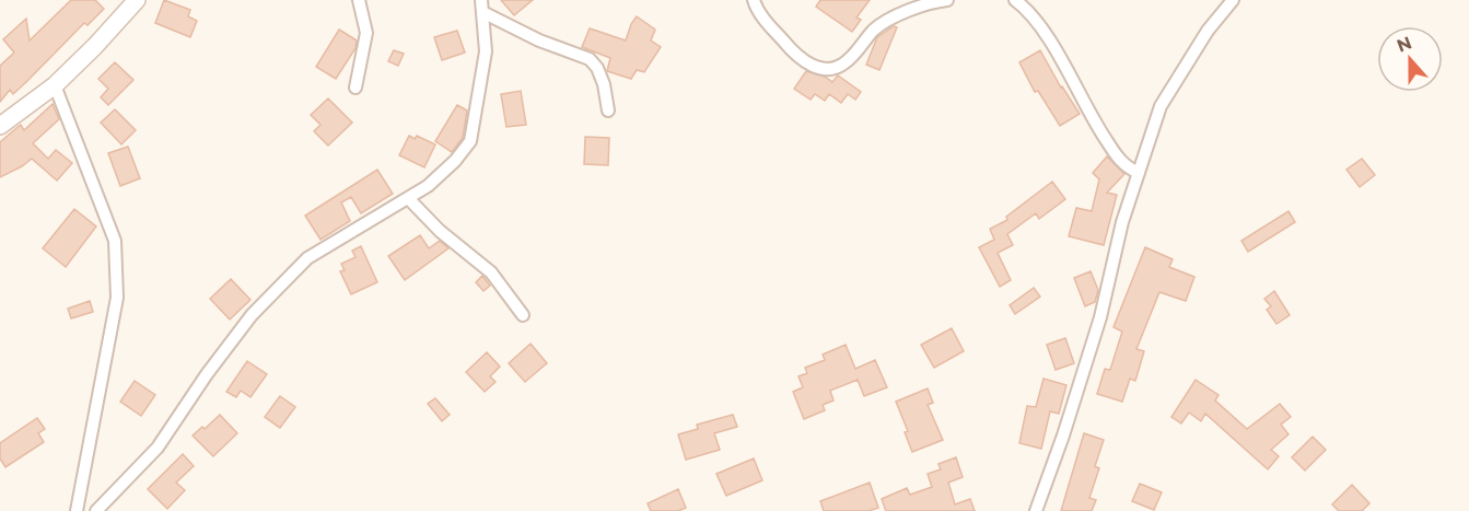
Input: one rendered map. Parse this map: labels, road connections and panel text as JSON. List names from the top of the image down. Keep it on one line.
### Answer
{"north":"top"}
